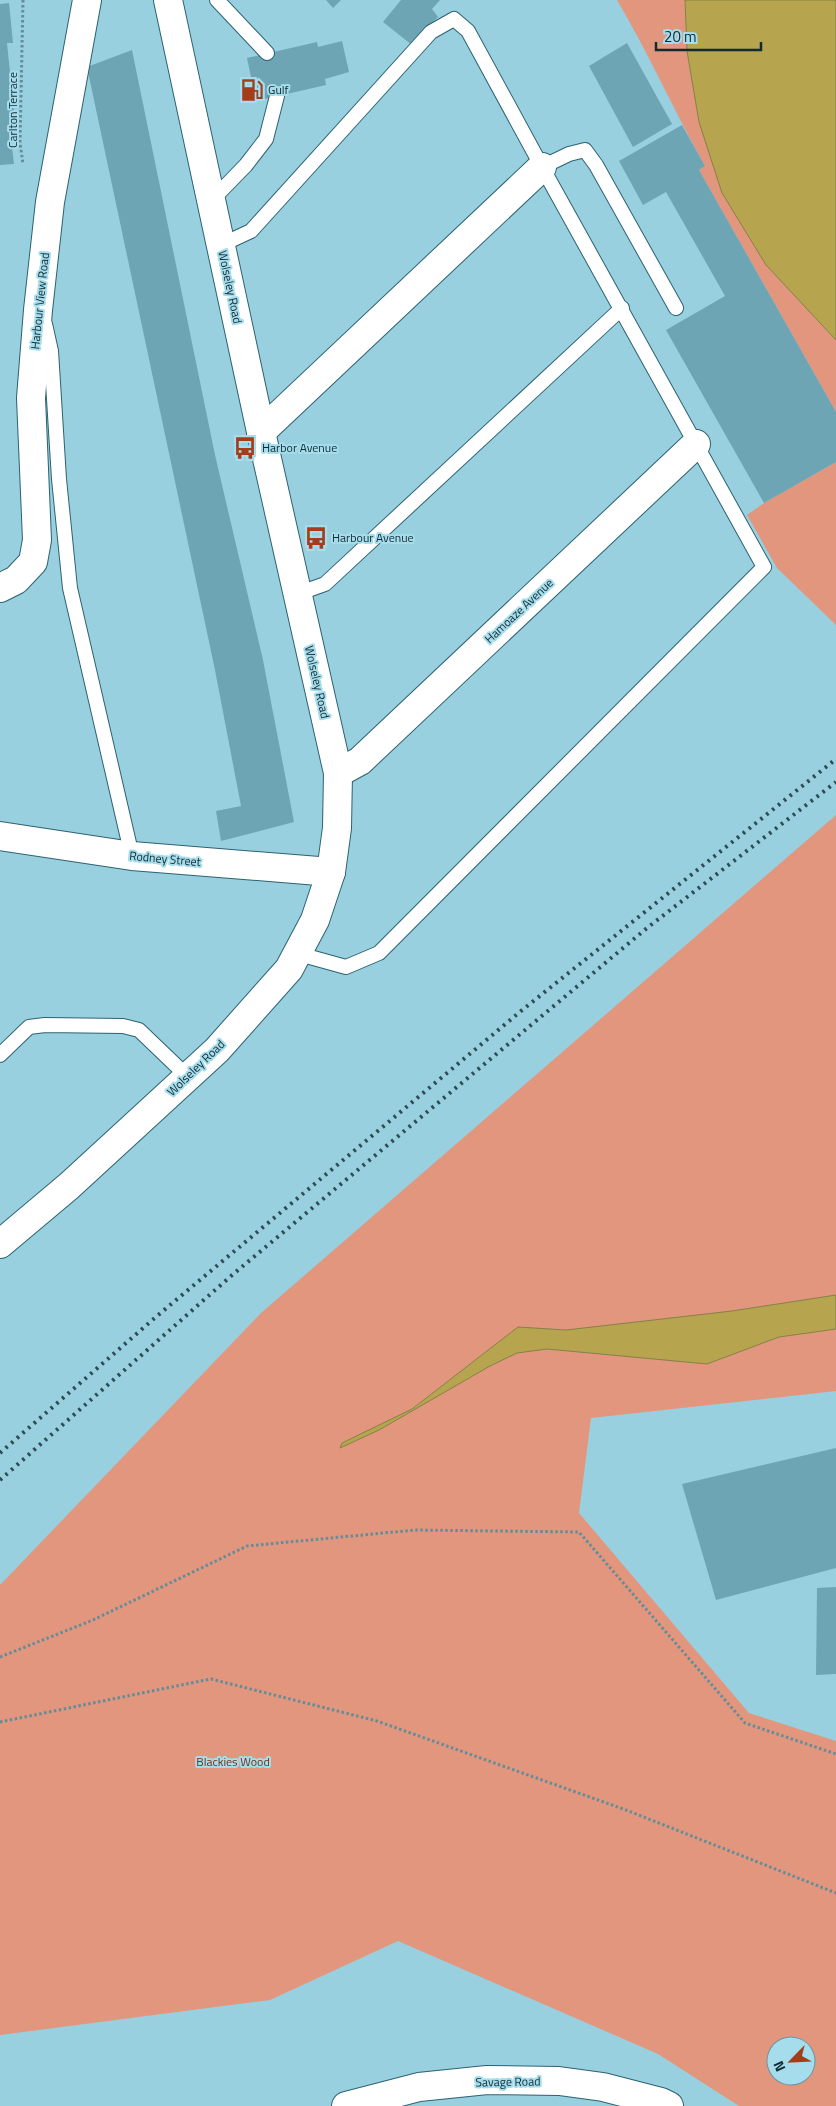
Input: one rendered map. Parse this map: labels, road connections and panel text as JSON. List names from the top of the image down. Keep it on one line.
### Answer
{"streets":{"street":["Wolseley Road","Harbour View Road","Hamoaze Avenue","Rodney Street","Savage Road"],"path":["Carlton Terrace"]},"crossings":[["Wolseley Road","Hamoaze Avenue"],["Wolseley Road","Rodney Street"]],"parks":["Blackies Wood"],"places":{"fuel station":["Gulf"],"bus stop":["Harbor Avenue","Harbour Avenue"]},"scale_bar":"20 m","north":"bottom left"}
